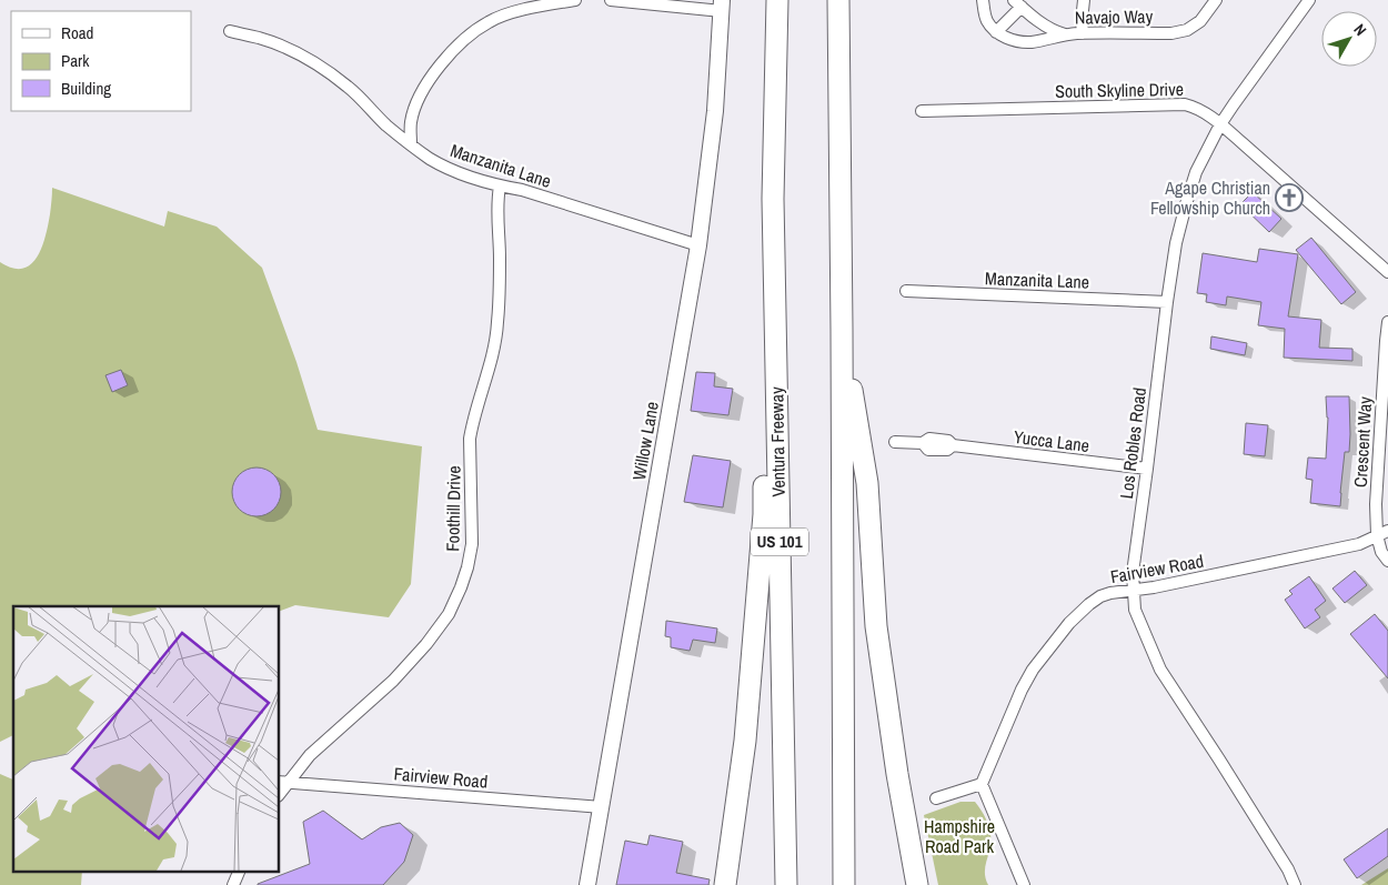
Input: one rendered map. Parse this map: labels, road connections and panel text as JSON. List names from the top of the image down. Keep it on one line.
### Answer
{"streets":{"highway":["Ventura Freeway","US 101"],"street":["Navajo Way","South Skyline Drive","Manzanita Lane","Willow Lane","Yucca Lane","Crescent Way","Los Robles Road","Foothill Drive","Fairview Road"]},"crossings":[["South Skyline Drive","Los Robles Road"],["Manzanita Lane","Willow Lane"],["Manzanita Lane","Los Robles Road"],["Manzanita Lane","Foothill Drive"],["Willow Lane","Fairview Road"],["Yucca Lane","Los Robles Road"],["Crescent Way","Fairview Road"],["Los Robles Road","Fairview Road"],["Foothill Drive","Fairview Road"]],"parks":["Hampshire Road Park"],"places":{"church":["Agape Christian Fellowship Church"]},"legend":["Road","Park","Building"],"north":"top right"}
